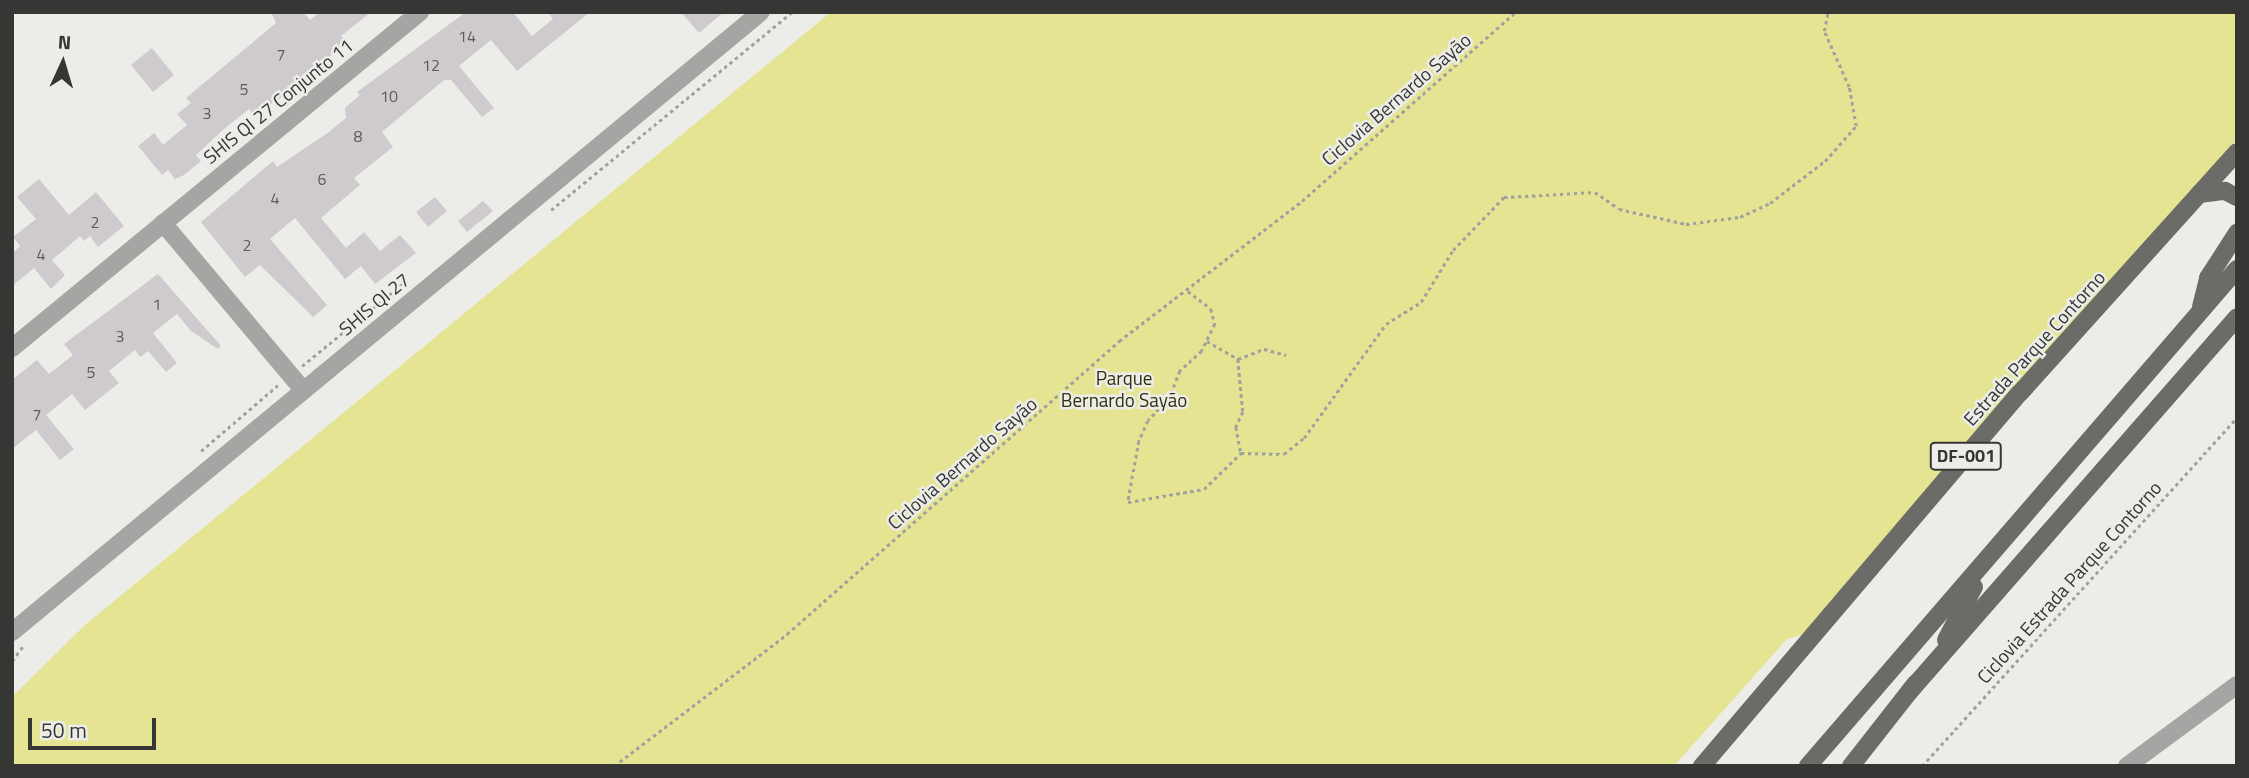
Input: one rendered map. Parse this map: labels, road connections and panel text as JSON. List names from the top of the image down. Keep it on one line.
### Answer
{"streets":{"main road":["Estrada Parque Contorno","DF-001"],"street":["SHIS QI 27 Conjunto 11","SHIS QI 27"],"path":["Ciclovia Bernardo Sayão","Ciclovia Estrada Parque Contorno"]},"parks":["Parque Bernardo Sayão"],"house_numbers":["14","7","12","5","10","3","8","6","4","2","2","4","1","3","5","7"],"scale_bar":"50 m","north":"top"}
